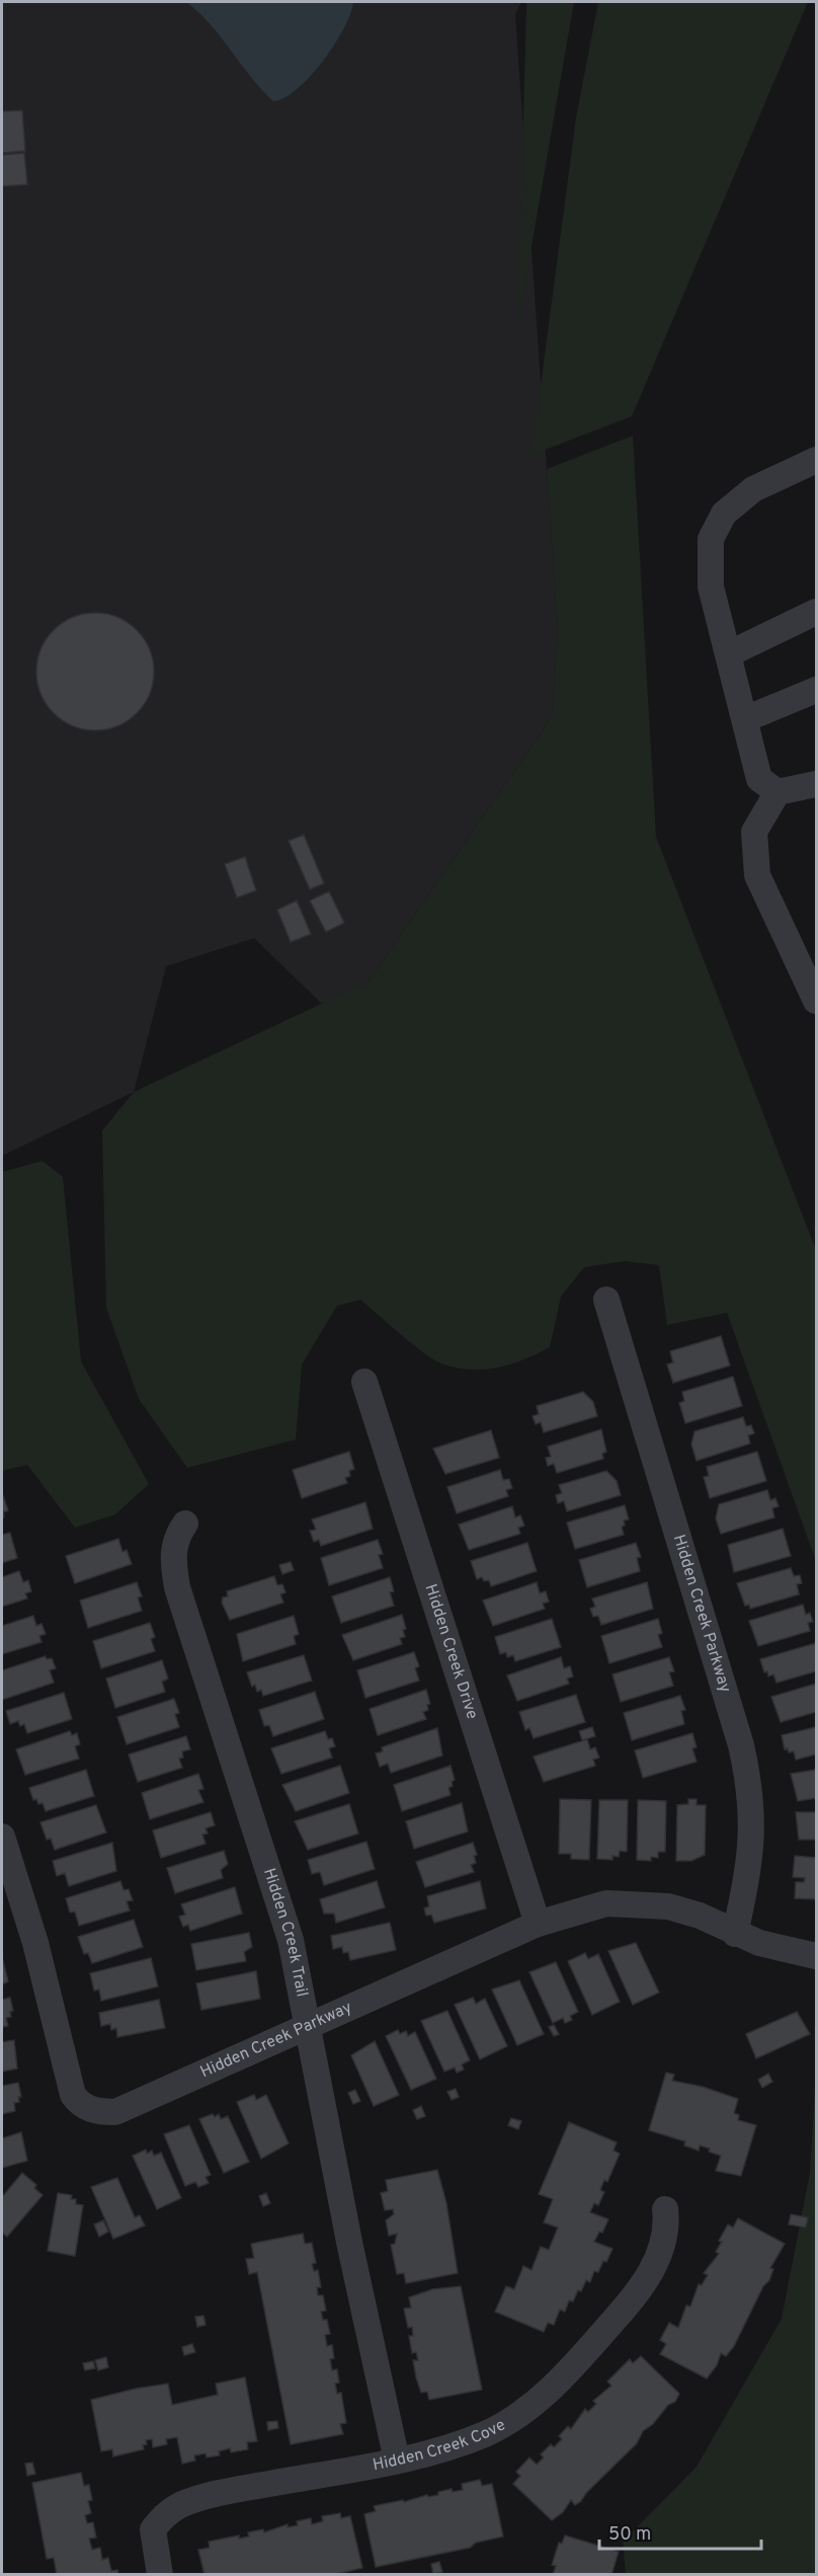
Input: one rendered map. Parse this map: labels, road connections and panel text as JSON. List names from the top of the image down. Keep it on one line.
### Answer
{"streets":{"street":["Hidden Creek Parkway","Hidden Creek Drive","Hidden Creek Trail","Hidden Creek Cove"]},"crossings":[["Hidden Creek Parkway","Hidden Creek Drive"],["Hidden Creek Parkway","Hidden Creek Trail"],["Hidden Creek Trail","Hidden Creek Cove"]],"scale_bar":"50 m"}
